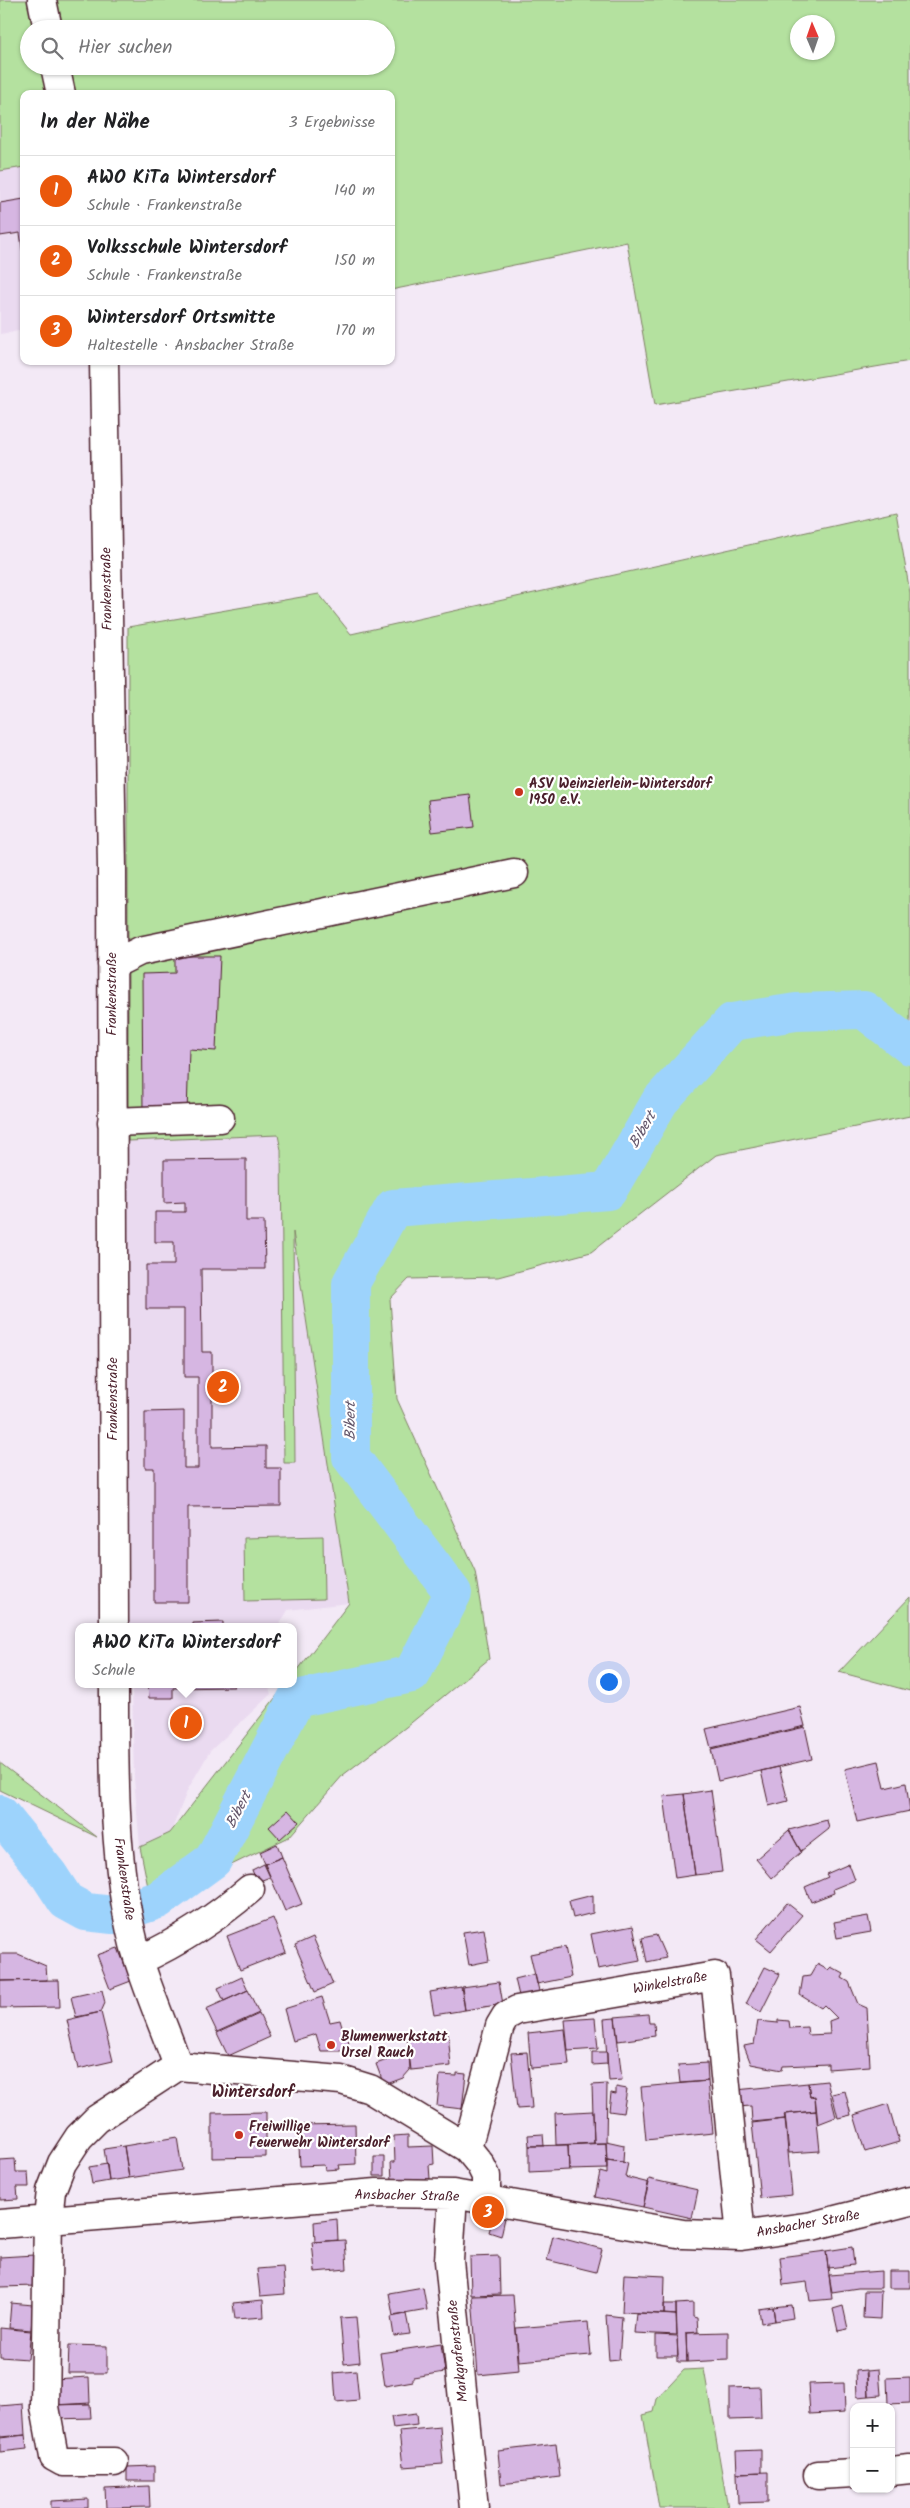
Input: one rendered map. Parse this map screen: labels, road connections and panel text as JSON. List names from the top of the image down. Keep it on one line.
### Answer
{"streets":{"street":["Frankenstraße","Winkelstraße","Ansbacher Straße","Markgrafenstraße"]},"crossings":[["Winkelstraße","Ansbacher Straße"],["Ansbacher Straße","Markgrafenstraße"]],"districts":["Wintersdorf"],"water":["Bibert"],"places":["ASV Weinzierlein-Wintersdorf 1950 e.V.","Blumenwerkstatt Ursel Rauch","Freiwillige Feuerwehr Wintersdorf"],"north":"top","page":{"search":"Hier suchen","heading":["In der Nähe","3 Ergebnisse"],"list":[{"mark":"1","name":"AWO KiTa Wintersdorf","note":"Schule · Frankenstraße","value":"140 m"},{"mark":"2","name":"Volksschule Wintersdorf","note":"Schule · Frankenstraße","value":"150 m"},{"mark":"3","name":"Wintersdorf Ortsmitte","note":"Haltestelle · Ansbacher Straße","value":"170 m"}],"pins":["2","1","3"],"popup":["AWO KiTa Wintersdorf","Schule"],"map_buttons":["+","−"]}}
